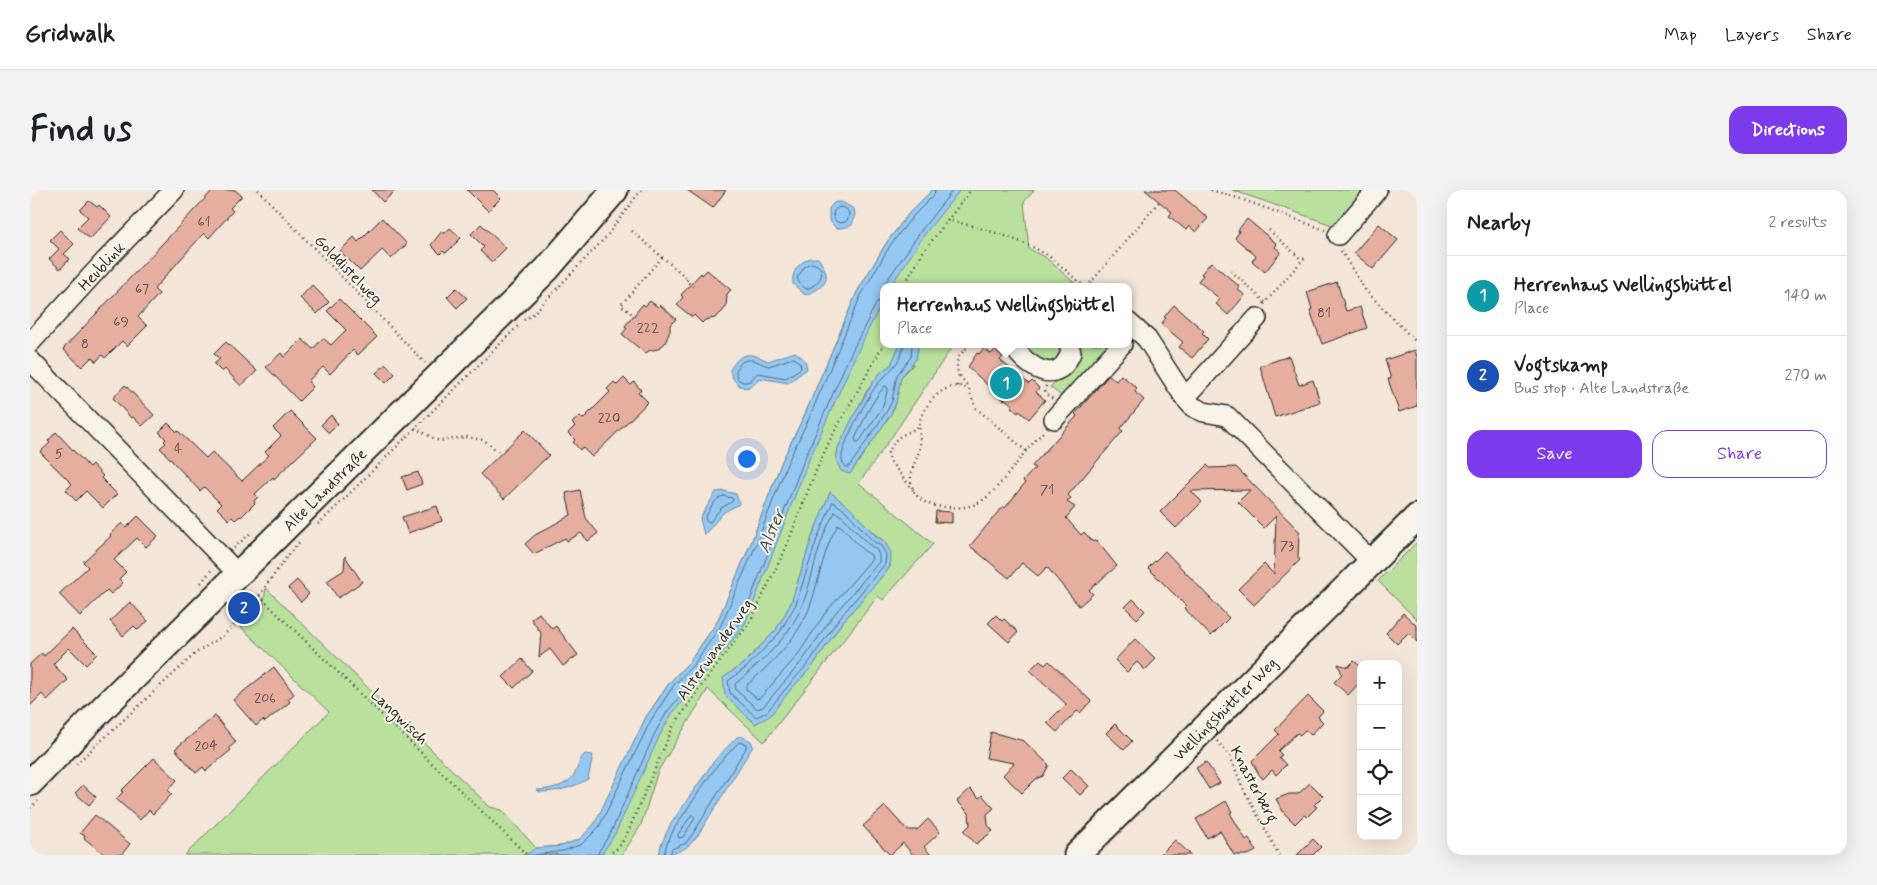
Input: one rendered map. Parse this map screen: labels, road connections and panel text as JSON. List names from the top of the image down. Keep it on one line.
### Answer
{"streets":{"main road":["Alte Landstraße","Wellingsbüttler Weg"],"street":["Heublink"],"path":["Golddistelweg","Alsterwanderweg","Langwisch","Knasterberg"]},"crossings":[["Wellingsbüttler Weg","Knasterberg"]],"water":["Alster"],"house_numbers":["61","67","81","69","222","8","220","4","5","71","73","206","204"],"page":{"header":"Gridwalk","nav":["Map","Layers","Share"],"buttons":["Directions",["Save","Share"]],"title":"Find us","heading":["Nearby","2 results"],"list":[{"mark":"1","name":"Herrenhaus Wellingsbüttel","note":"Place","value":"140 m"},{"mark":"2","name":"Vogtskamp","note":"Bus stop · Alte Landstraße","value":"270 m"}],"popup":["Herrenhaus Wellingsbüttel","Place"],"pins":["1","2"],"map_buttons":["+","−"]}}
